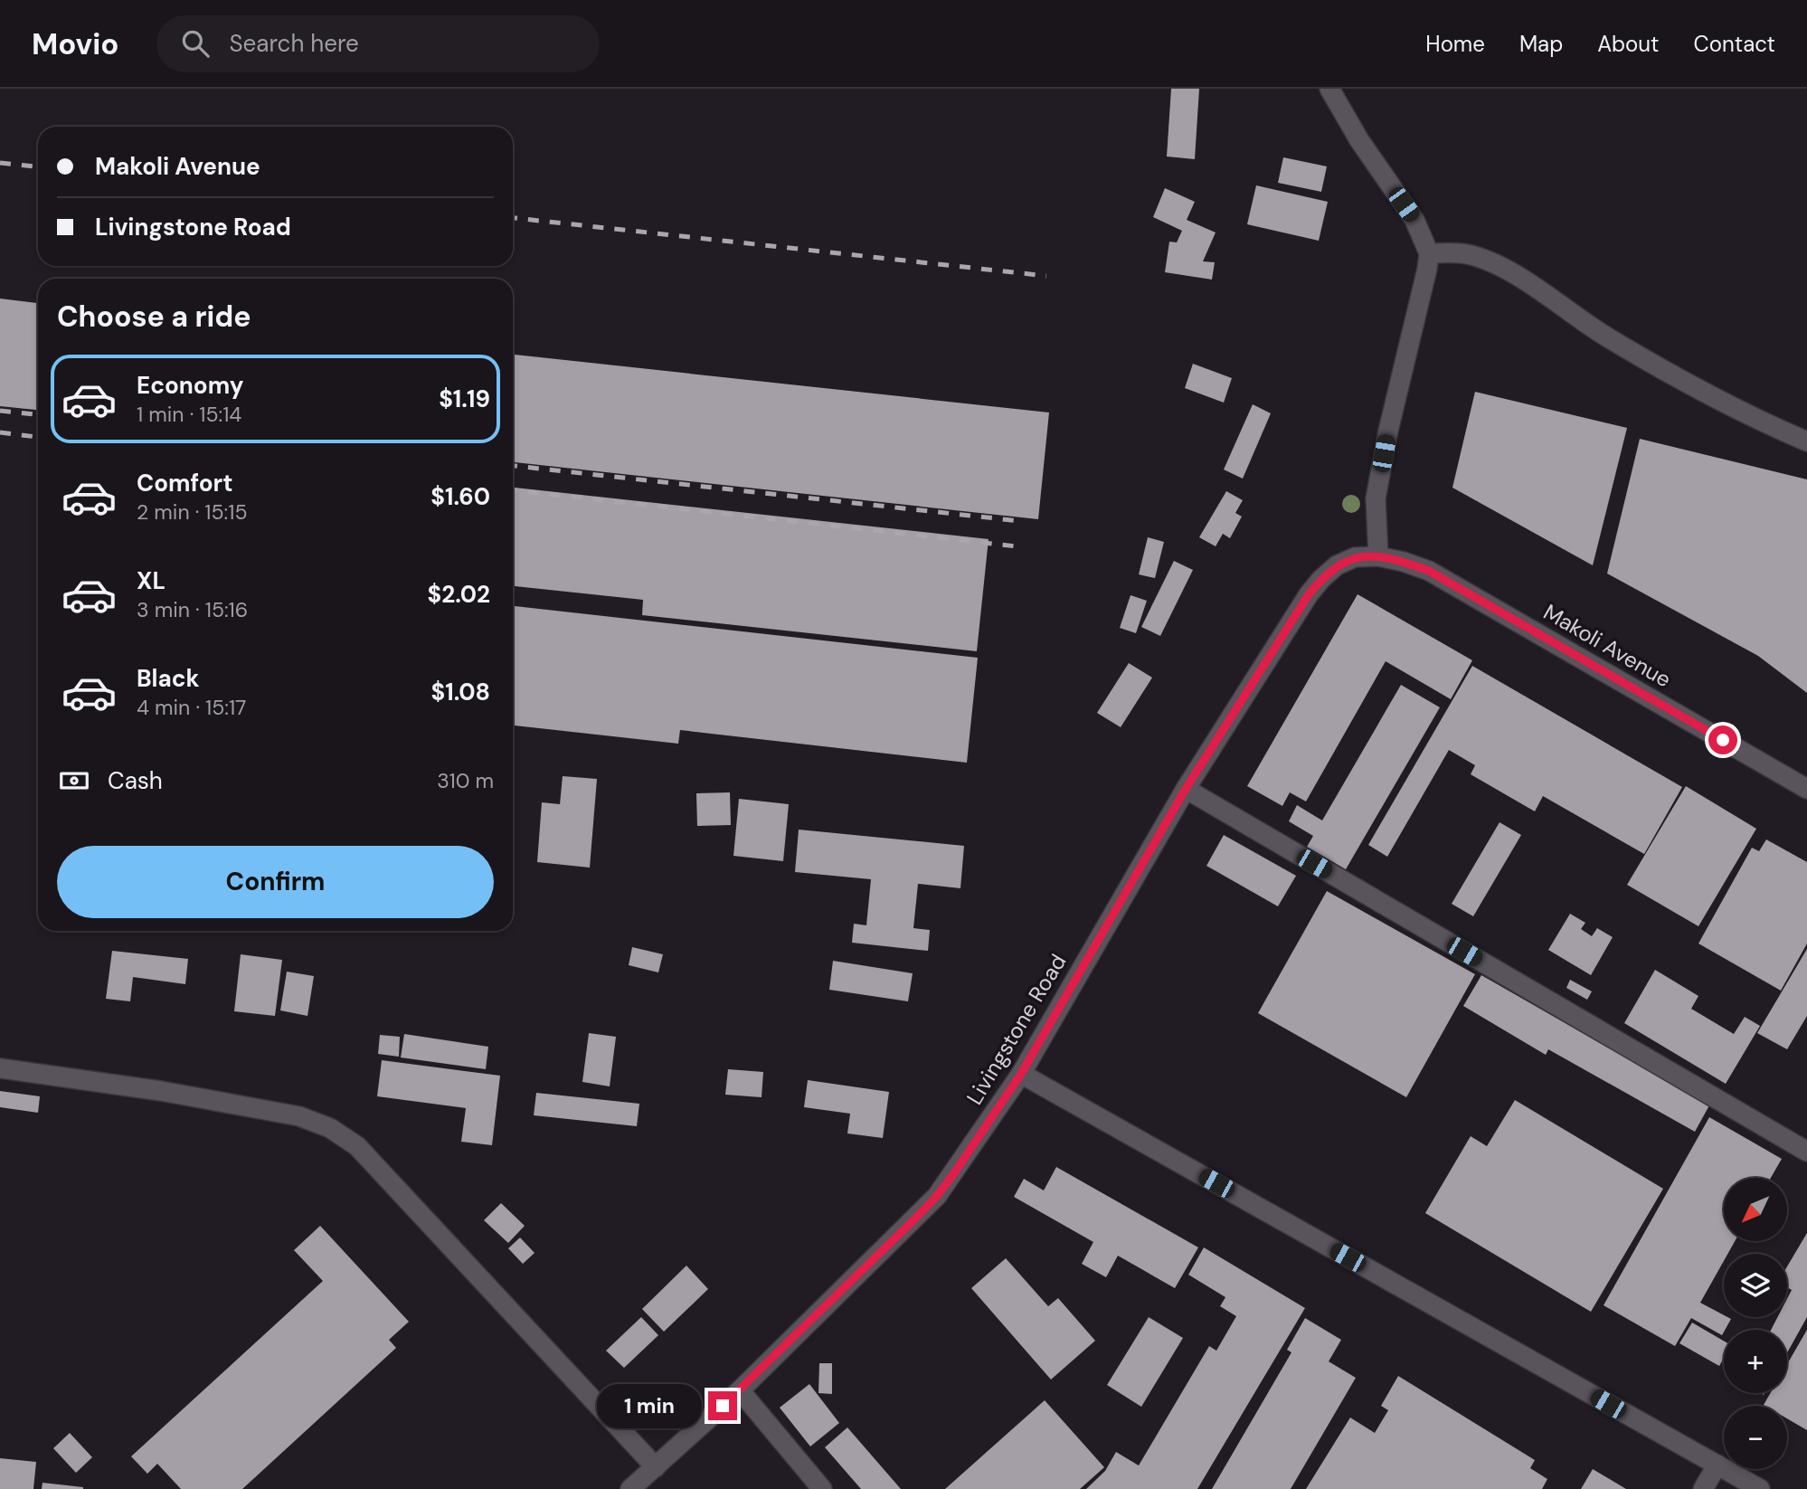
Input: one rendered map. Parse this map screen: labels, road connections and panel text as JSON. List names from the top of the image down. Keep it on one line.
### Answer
{"streets":{"street":["Makoli Avenue","Livingstone Road"]},"crossings":[["Makoli Avenue","Livingstone Road"]],"north":"bottom left","page":{"header":"Movio","search":"Search here","nav":["Home","Map","About","Contact"],"banner":["Makoli Avenue","Livingstone Road"],"heading":"Choose a ride","list":[{"name":"Economy","note":"1 min · 15:14","value":"$1.19"},{"name":"Comfort","note":"2 min · 15:15","value":"$1.60"},{"name":"XL","note":"3 min · 15:16","value":"$2.02"},{"name":"Black","note":"4 min · 15:17","value":"$1.08"}],"pay":["Cash","310 m"],"buttons":"Confirm","map_buttons":["+","−"],"bubble":"1 min"}}
